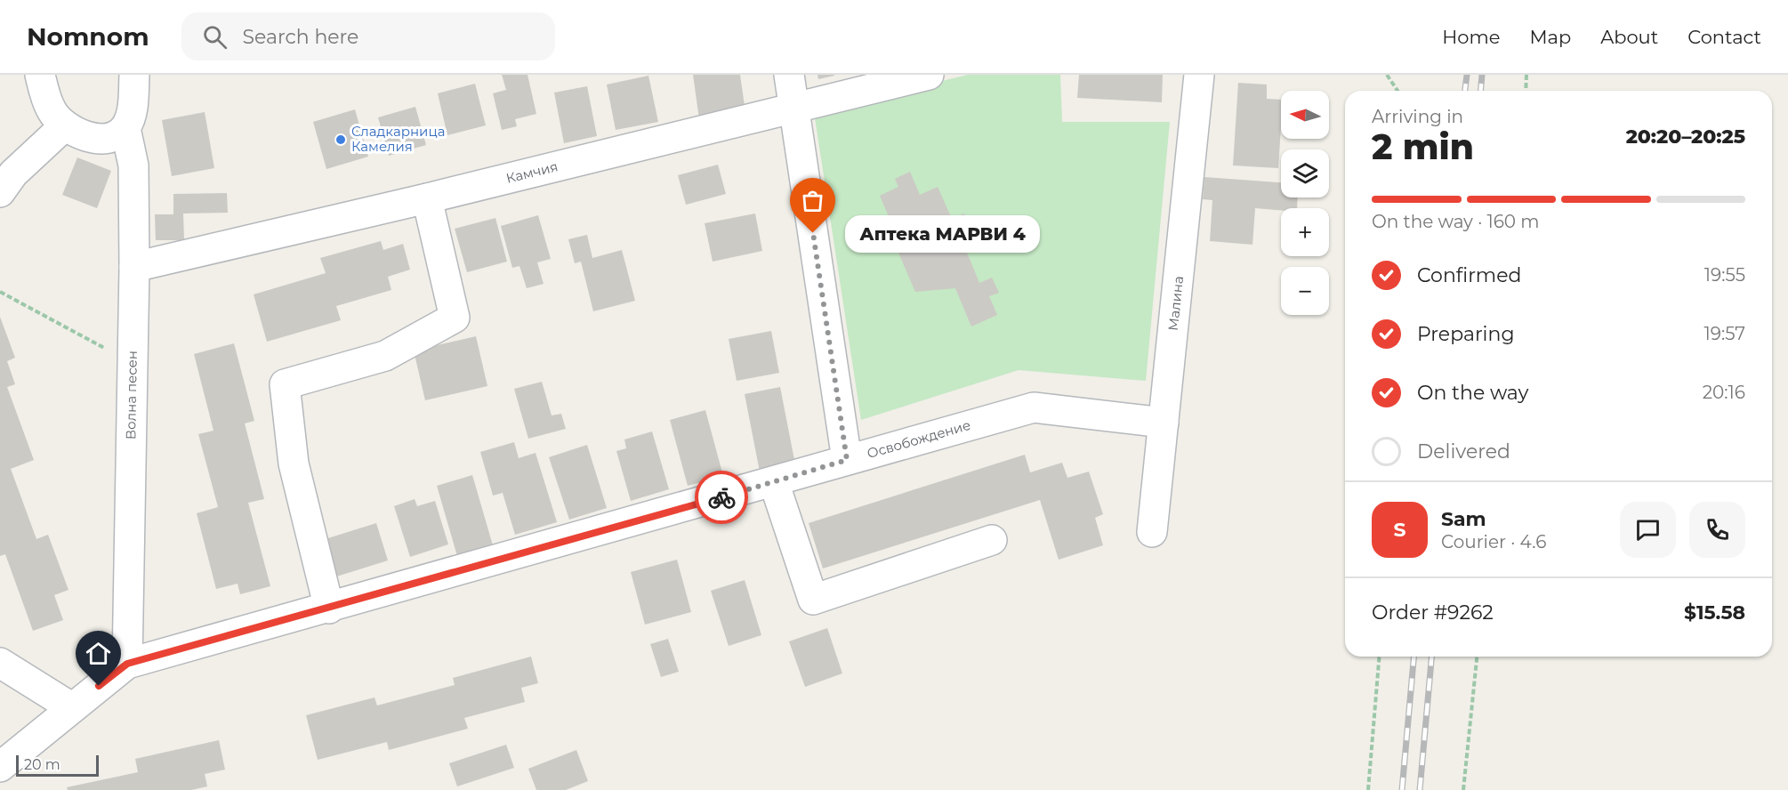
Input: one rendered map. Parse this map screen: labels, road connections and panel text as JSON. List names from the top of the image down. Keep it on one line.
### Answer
{"streets":{"street":["Камчия","Малина","Волна песен","Освобождение"]},"crossings":[["Камчия","Волна песен"],["Малина","Освобождение"],["Волна песен","Освобождение"]],"places":["Сладкарница Камелия","Аптека МАРВИ 4"],"scale_bar":"20 m","north":"left","page":{"header":"Nomnom","search":"Search here","nav":["Home","Map","About","Contact"],"map_buttons":["+","−"],"heading":["2 min","Arriving in","20:20–20:25"],"panel":["Sam","Courier · 4.6","Order #9262","$15.58"],"bar":"On the way · 160 m","bubble":"Аптека МАРВИ 4","list":[["Confirmed","19:55"],["Preparing","19:57"],["On the way","20:16"],"Delivered"],"round":"S","scale":"20 m"}}
